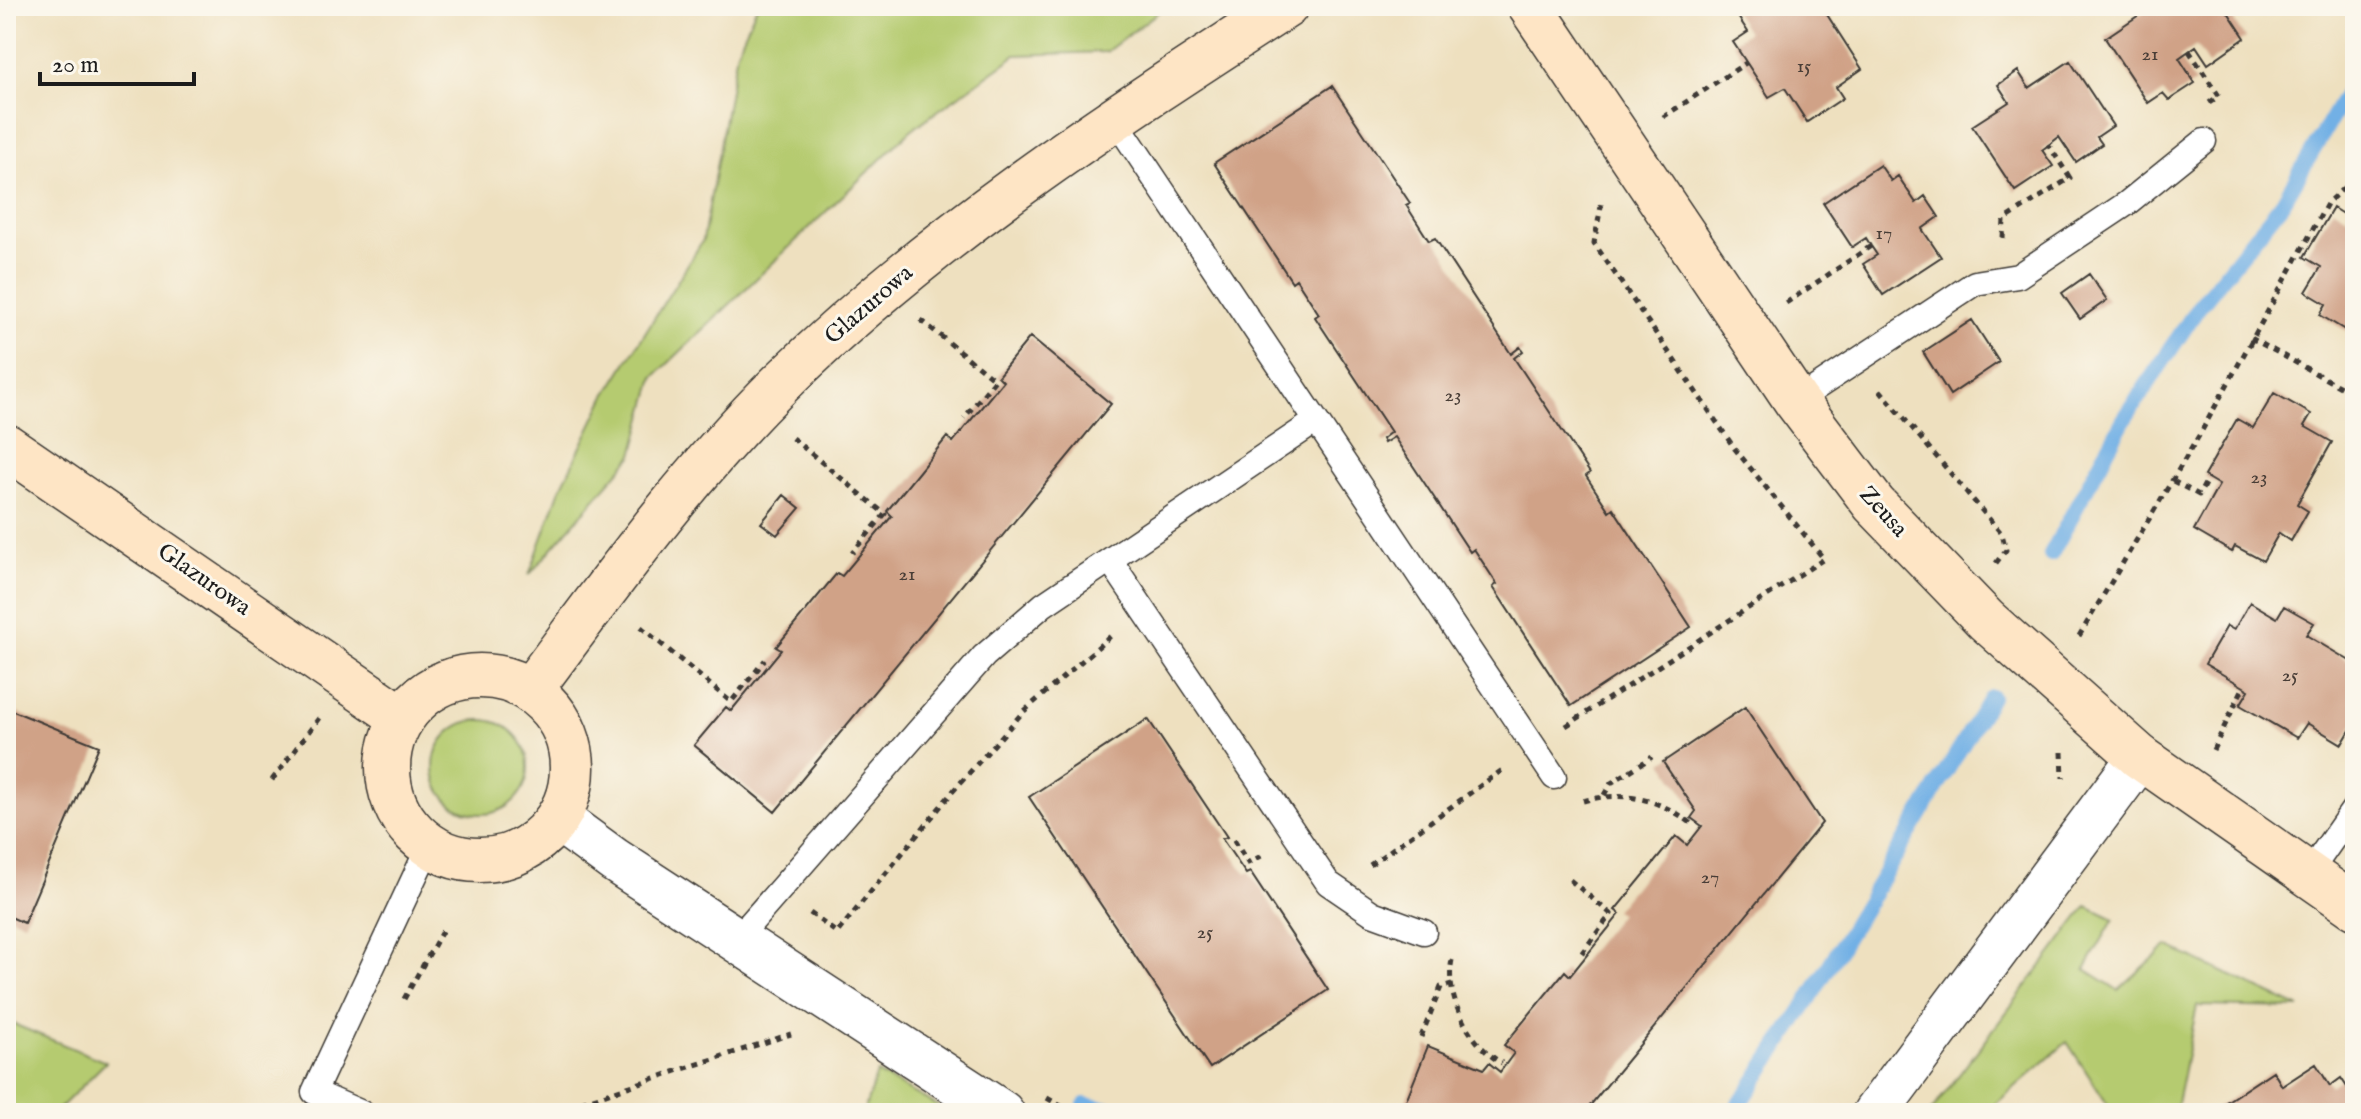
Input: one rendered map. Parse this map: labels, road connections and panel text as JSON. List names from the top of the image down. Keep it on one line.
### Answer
{"streets":{"street":["Glazurowa","Zeusa"]},"house_numbers":["21","15","17","23","23","21","25","27","25"],"scale_bar":"20 m"}
